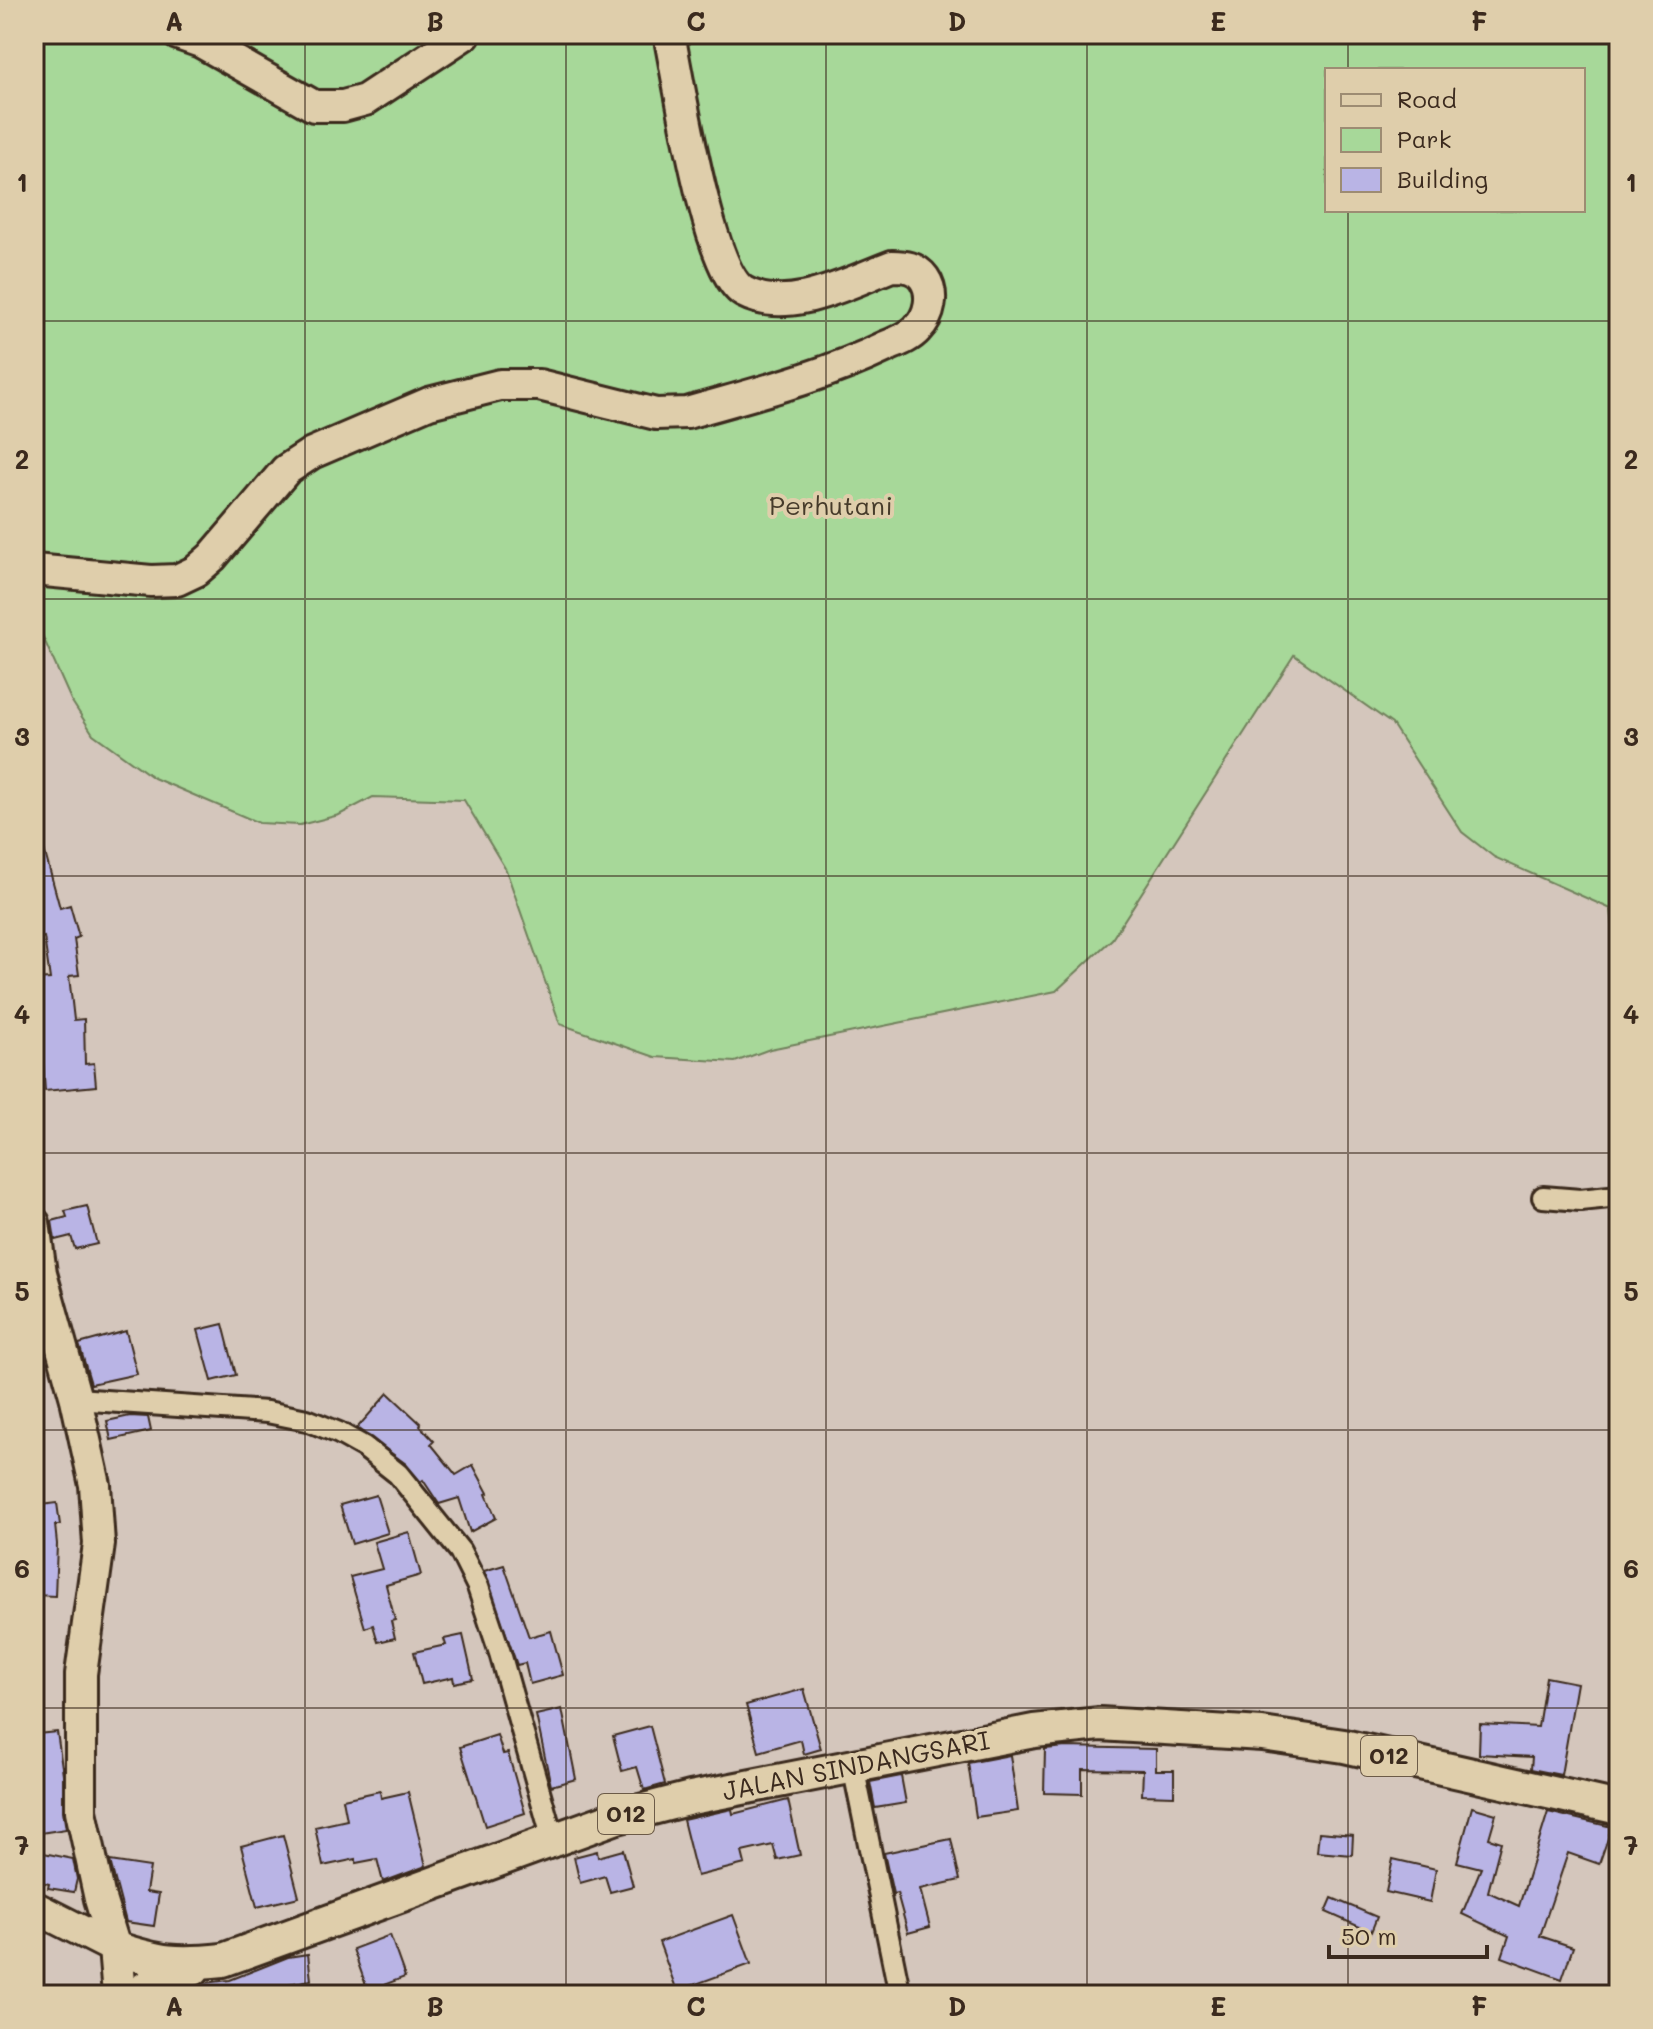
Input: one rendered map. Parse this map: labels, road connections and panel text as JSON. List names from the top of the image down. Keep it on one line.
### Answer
{"streets":{"main road":["012","JALAN SINDANGSARI"]},"parks":["Perhutani"],"legend":["Road","Park","Building"],"scale_bar":"50 m","grid":{"columns":["A","B","C","D","E","F"],"rows":["1","2","3","4","5","6","7"]}}
